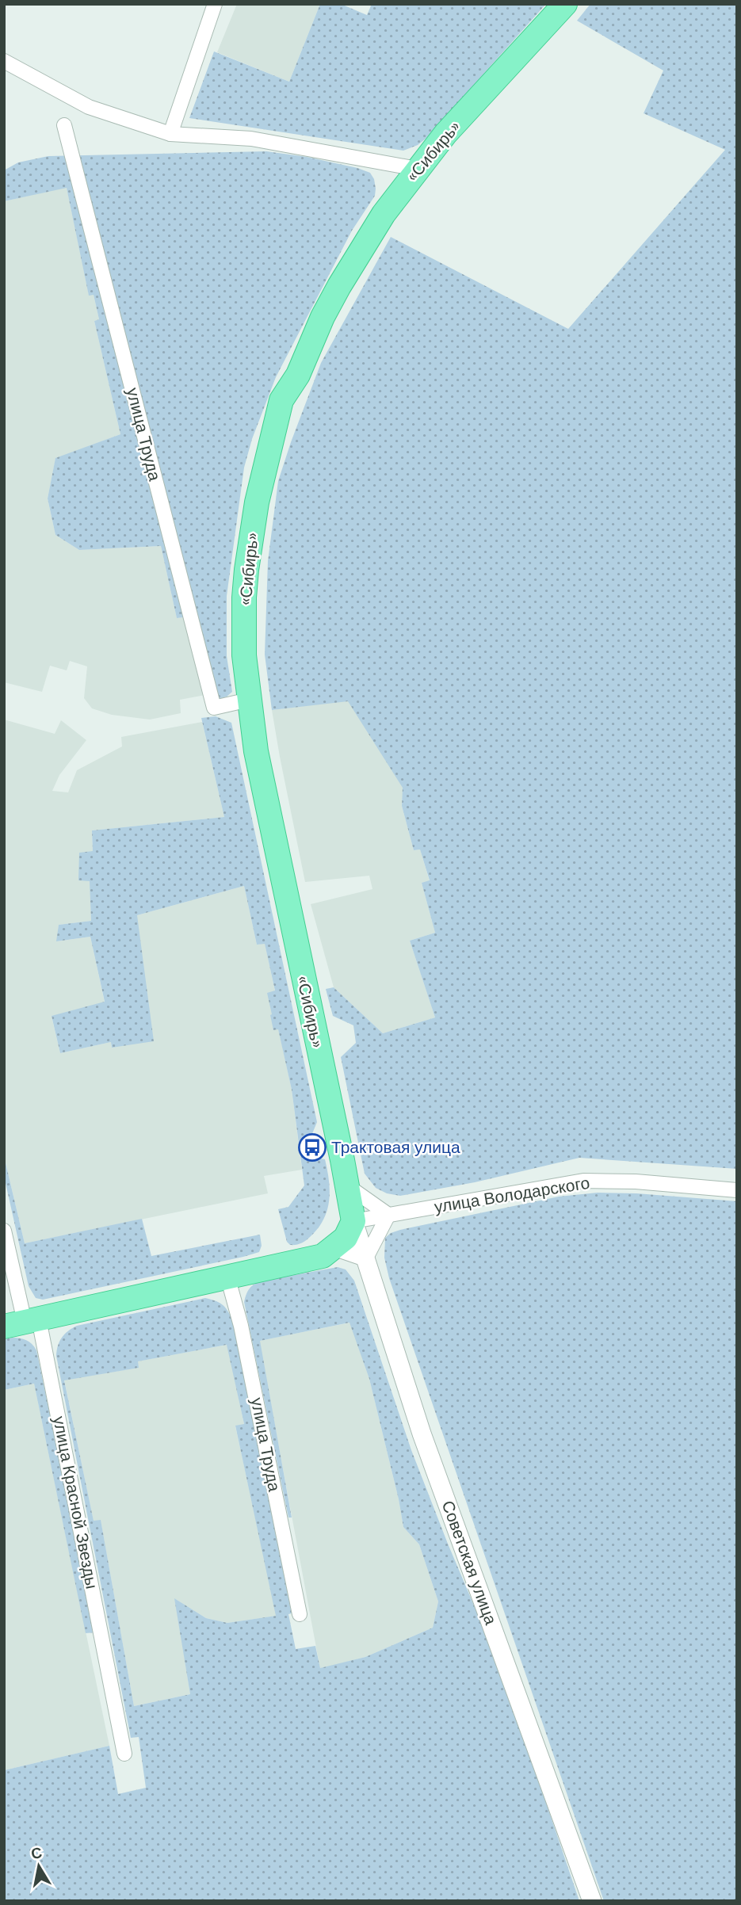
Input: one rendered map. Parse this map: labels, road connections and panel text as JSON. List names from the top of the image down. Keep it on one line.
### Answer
{"streets":{"highway":["«Сибирь»"],"street":["улица Труда","улица Володарского","улица Красной Звезды","Советская улица"]},"crossings":[["«Сибирь»","улица Труда"],["«Сибирь»","улица Володарского"],["«Сибирь»","Советская улица"],["улица Володарского","Советская улица"]],"places":{"bus stop":["Трактовая улица"]},"north":"top"}
